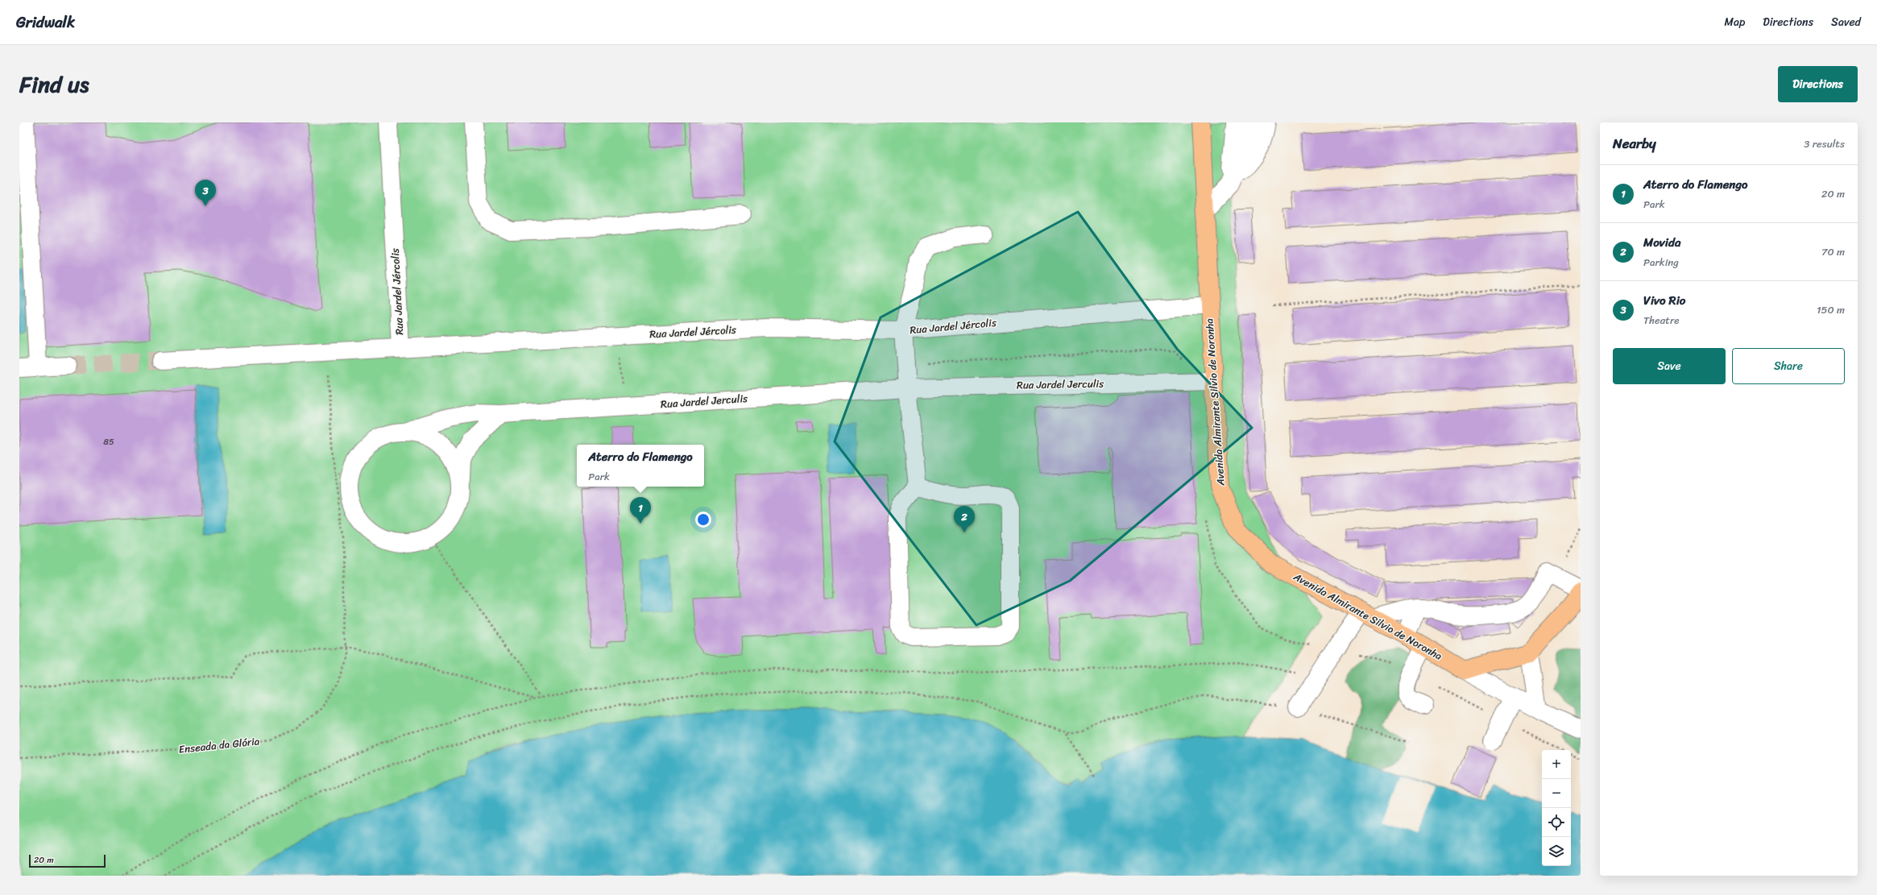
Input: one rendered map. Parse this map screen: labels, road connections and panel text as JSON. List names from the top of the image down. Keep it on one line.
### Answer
{"streets":{"main road":["Avenida Almirante Silvio de Noronha"],"street":["Rua Jardel Jércolis","Rua Jardel Jerculis"],"path":["Enseada da Glória"]},"crossings":[["Rua Jardel Jércolis","Avenida Almirante Silvio de Noronha"],["Rua Jardel Jércolis","Enseada da Glória"],["Rua Jardel Jerculis","Avenida Almirante Silvio de Noronha"],["Rua Jardel Jerculis","Enseada da Glória"]],"house_numbers":["85"],"scale_bar":"20 m","page":{"header":"Gridwalk","nav":["Map","Directions","Saved"],"title":"Find us","buttons":["Directions",["Save","Share"]],"heading":["Nearby","3 results"],"list":[{"mark":"1","name":"Aterro do Flamengo","note":"Park","value":"20 m"},{"mark":"2","name":"Movida","note":"Parking","value":"70 m"},{"mark":"3","name":"Vivo Rio","note":"Theatre","value":"150 m"}],"pins":["3","1","2"],"popup":["Aterro do Flamengo","Park"],"map_buttons":["+","−"],"scale":"20 m"}}
